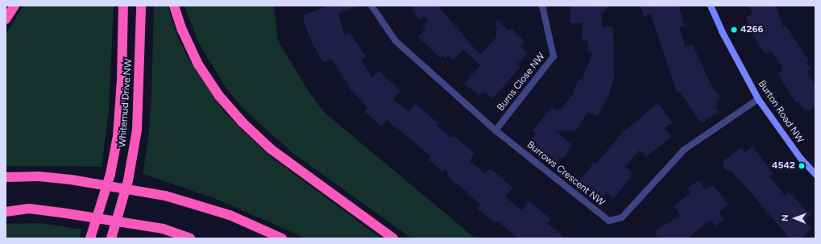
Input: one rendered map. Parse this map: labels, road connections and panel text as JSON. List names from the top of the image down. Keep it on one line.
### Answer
{"streets":{"highway":["Whitemud Drive NW"],"street":["Burns Close NW","Burton Road NW","Burrows Crescent NW"]},"crossings":[["Burns Close NW","Burrows Crescent NW"],["Burton Road NW","Burrows Crescent NW"]],"places":["4266","4542"],"north":"left"}
